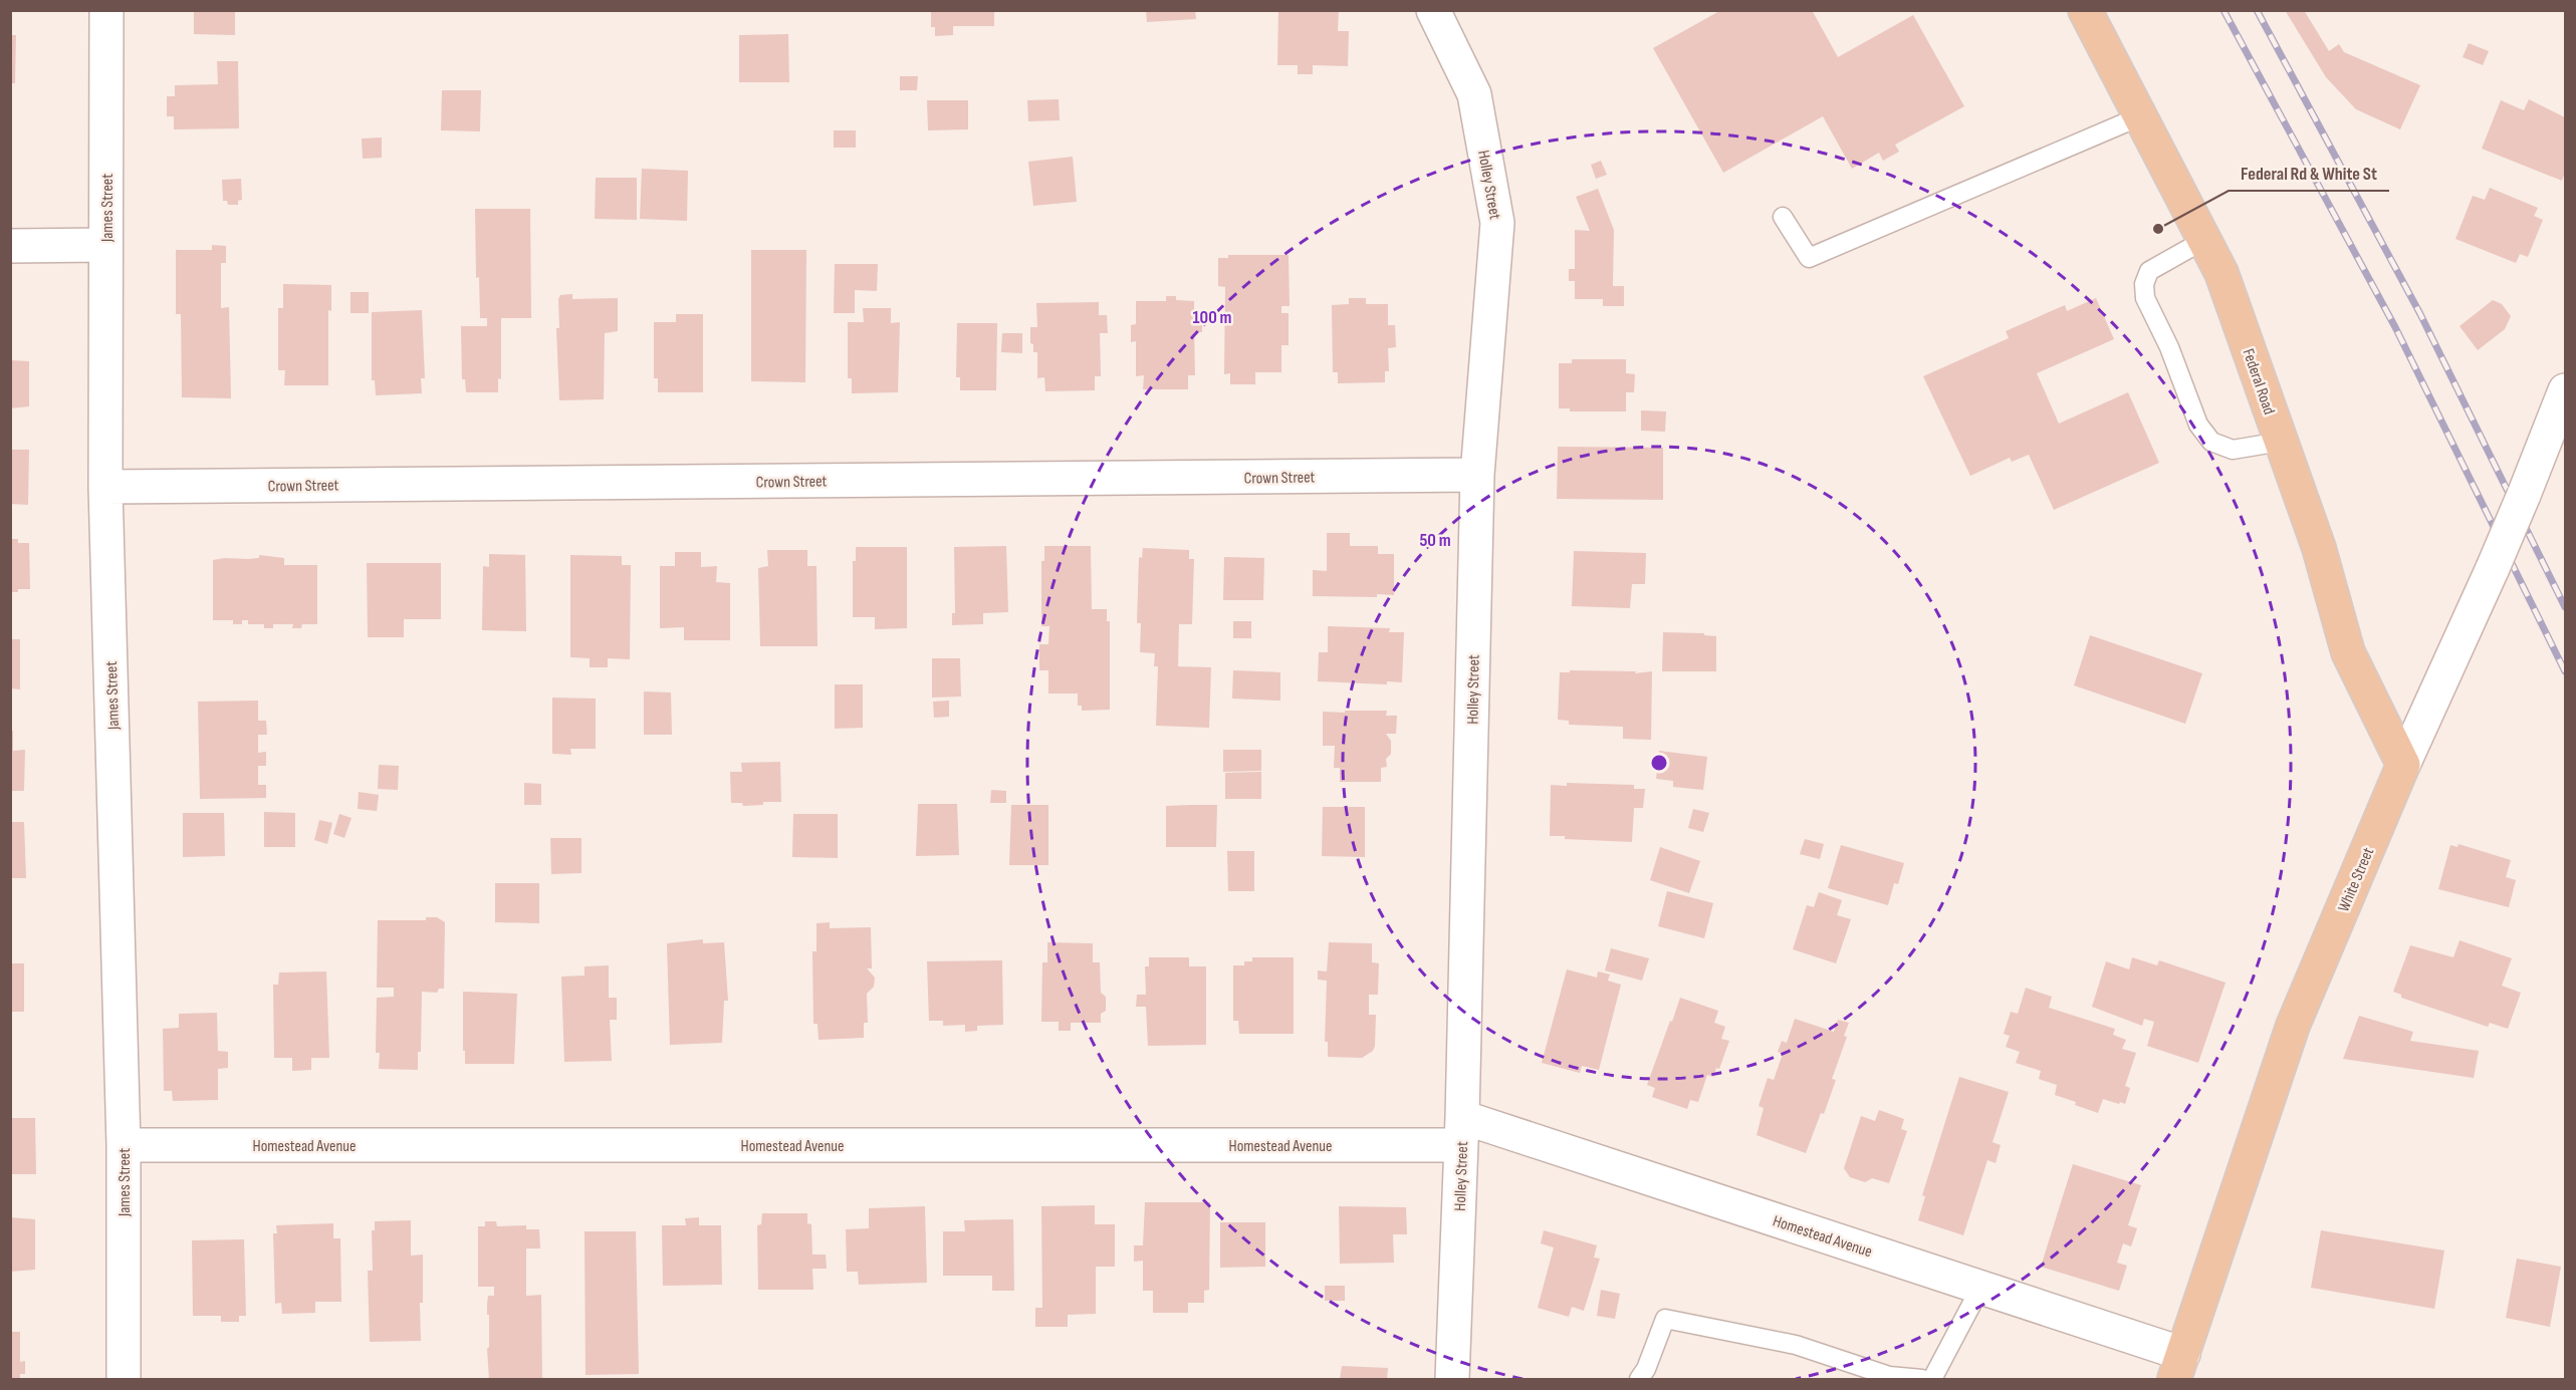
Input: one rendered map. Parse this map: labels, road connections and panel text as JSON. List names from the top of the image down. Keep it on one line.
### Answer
{"streets":{"main road":["Federal Road","White Street"],"street":["Holley Street","James Street","Crown Street","Homestead Avenue"]},"crossings":[["Holley Street","Crown Street"],["Holley Street","Homestead Avenue"],["James Street","Crown Street"],["James Street","Homestead Avenue"],["Federal Road","White Street"],["White Street","Homestead Avenue"]],"places":["Federal Rd & White St"],"rings":["100 m","50 m"]}
